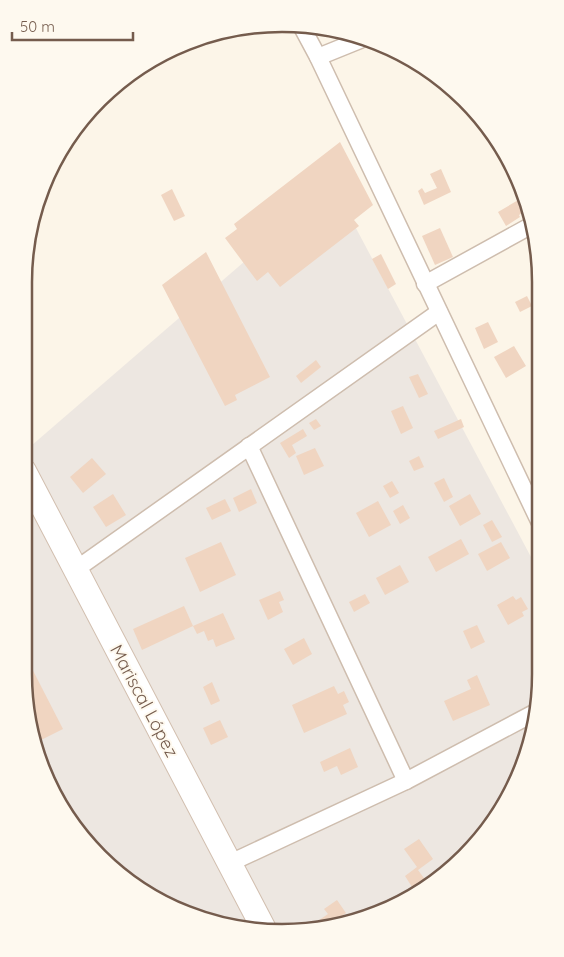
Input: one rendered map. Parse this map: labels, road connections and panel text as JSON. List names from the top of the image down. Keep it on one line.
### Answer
{"streets":{"street":["Mariscal López"]},"scale_bar":"50 m"}
